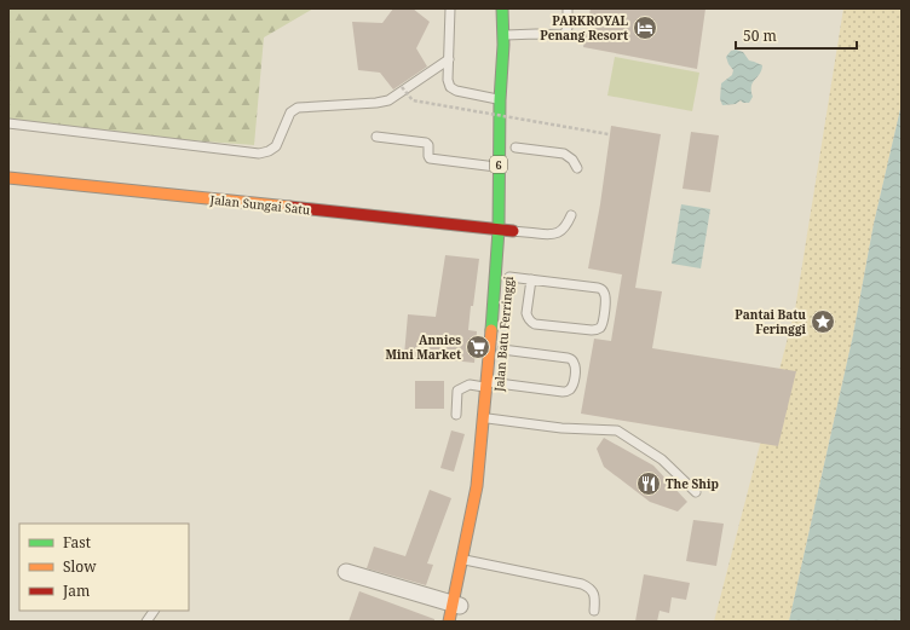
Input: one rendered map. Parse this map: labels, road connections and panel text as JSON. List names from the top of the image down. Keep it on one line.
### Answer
{"streets":{"main road":["6","Jalan Sungai Satu","Jalan Batu Ferringgi"]},"crossings":[["Jalan Sungai Satu","Jalan Batu Ferringgi"]],"places":{"hotel":["PARKROYAL Penang Resort"],"place":["Pantai Batu Feringgi"],"supermarket":["Annies Mini Market"],"restaurant":["The Ship"]},"legend":["Fast","Slow","Jam"],"scale_bar":"50 m"}
